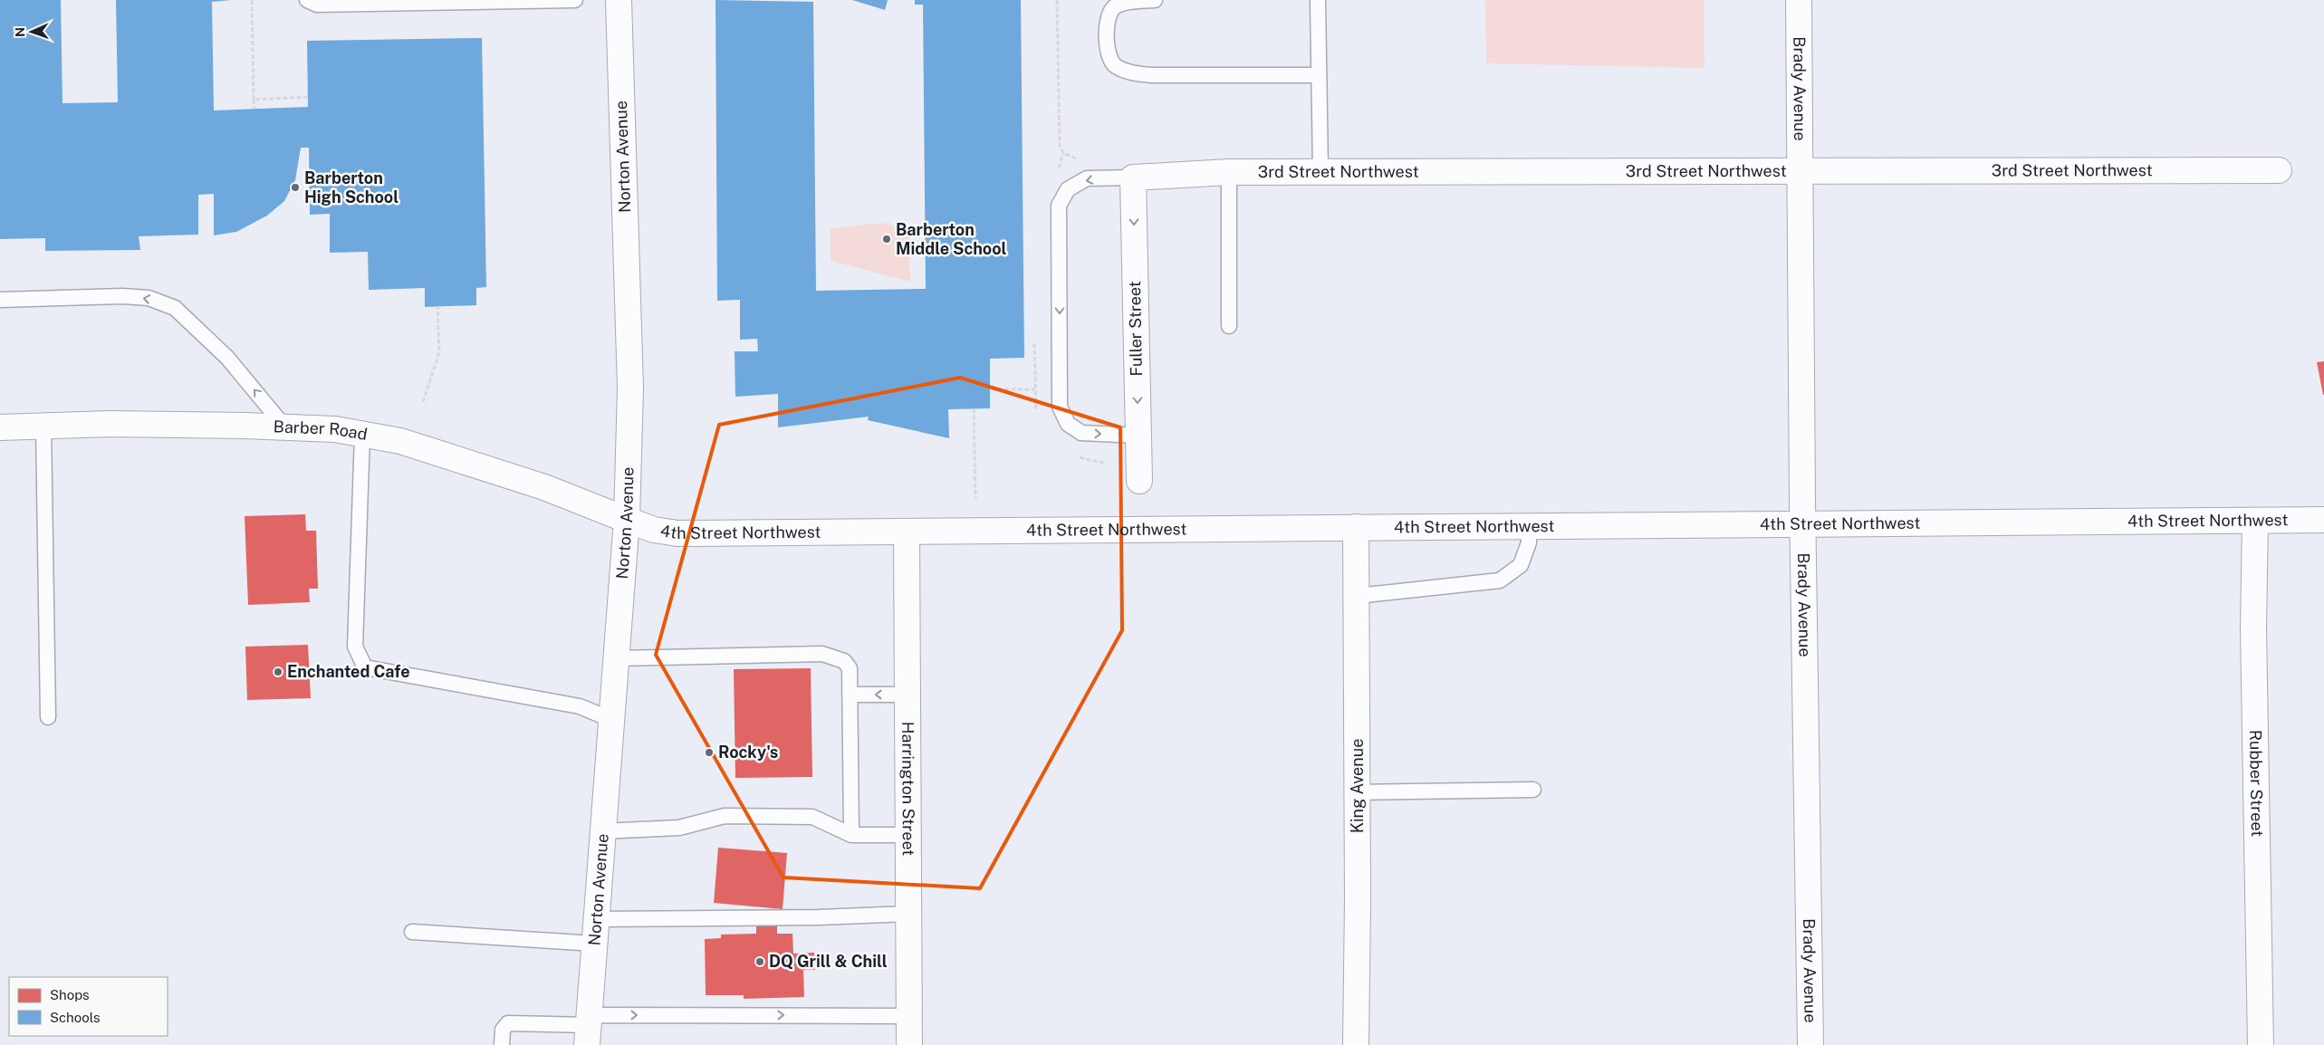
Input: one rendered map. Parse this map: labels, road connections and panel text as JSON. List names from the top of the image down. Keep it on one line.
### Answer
{"streets":{"street":["Brady Avenue","Norton Avenue","3rd Street Northwest","Fuller Street","Barber Road","4th Street Northwest","Rubber Street","King Avenue","Harrington Street"]},"crossings":[["Brady Avenue","3rd Street Northwest"],["Brady Avenue","4th Street Northwest"],["Norton Avenue","Barber Road"],["Norton Avenue","4th Street Northwest"],["3rd Street Northwest","Fuller Street"],["Barber Road","4th Street Northwest"],["4th Street Northwest","Rubber Street"],["4th Street Northwest","King Avenue"],["4th Street Northwest","Harrington Street"]],"one_way":["Fuller Street"],"places":["Barberton High School","Barberton Middle School","Enchanted Cafe","Rocky's","DQ Grill & Chill"],"legend":["Shops","Schools"],"north":"left"}
